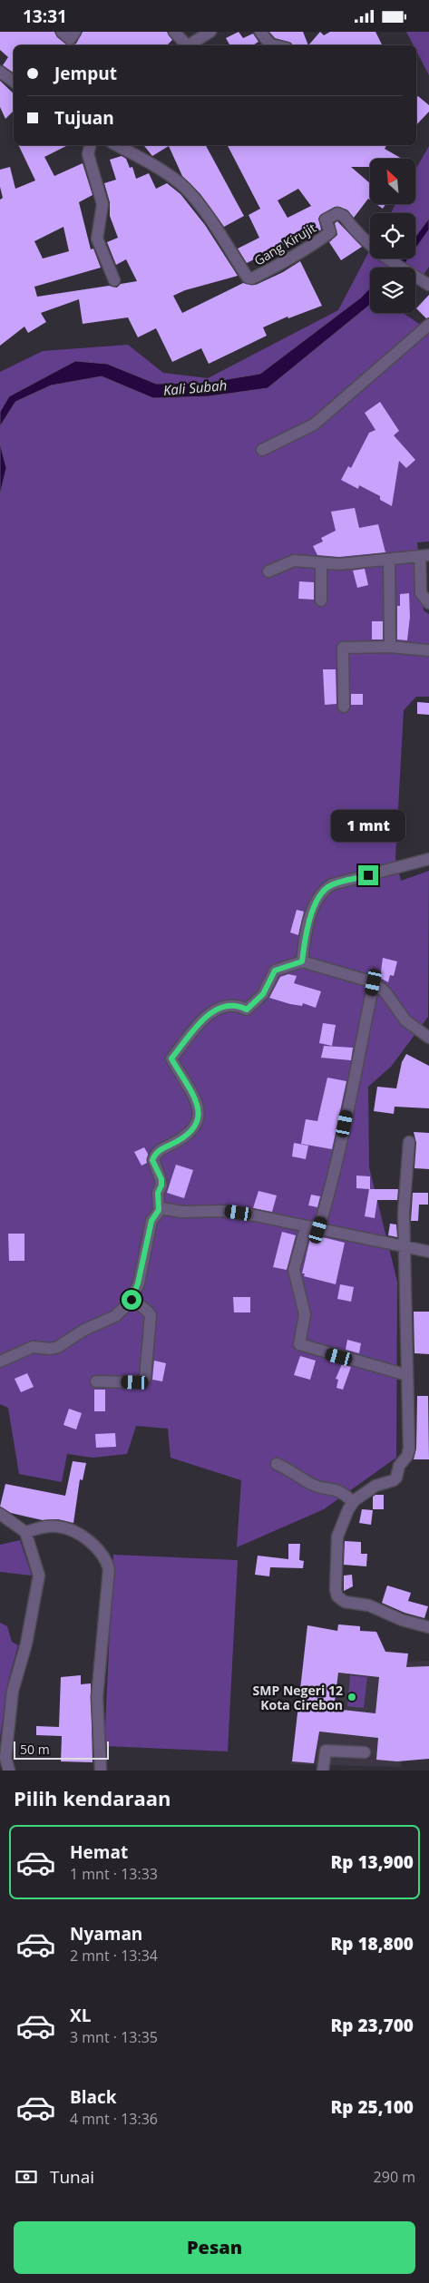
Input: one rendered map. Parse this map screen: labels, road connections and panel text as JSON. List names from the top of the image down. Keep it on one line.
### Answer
{"streets":{"street":["Gang Kirujit"]},"water":["Kali Subah"],"places":["SMP Negeri 12 Kota Cirebon"],"scale_bar":"50 m","north":"top left","page":{"status":"13:31","banner":["Jemput","Tujuan"],"bubble":"1 mnt","scale":"50 m","heading":"Pilih kendaraan","list":[{"name":"Hemat","note":"1 mnt · 13:33","value":"Rp 13,900"},{"name":"Nyaman","note":"2 mnt · 13:34","value":"Rp 18,800"},{"name":"XL","note":"3 mnt · 13:35","value":"Rp 23,700"},{"name":"Black","note":"4 mnt · 13:36","value":"Rp 25,100"}],"pay":["Tunai","290 m"],"buttons":"Pesan"}}
